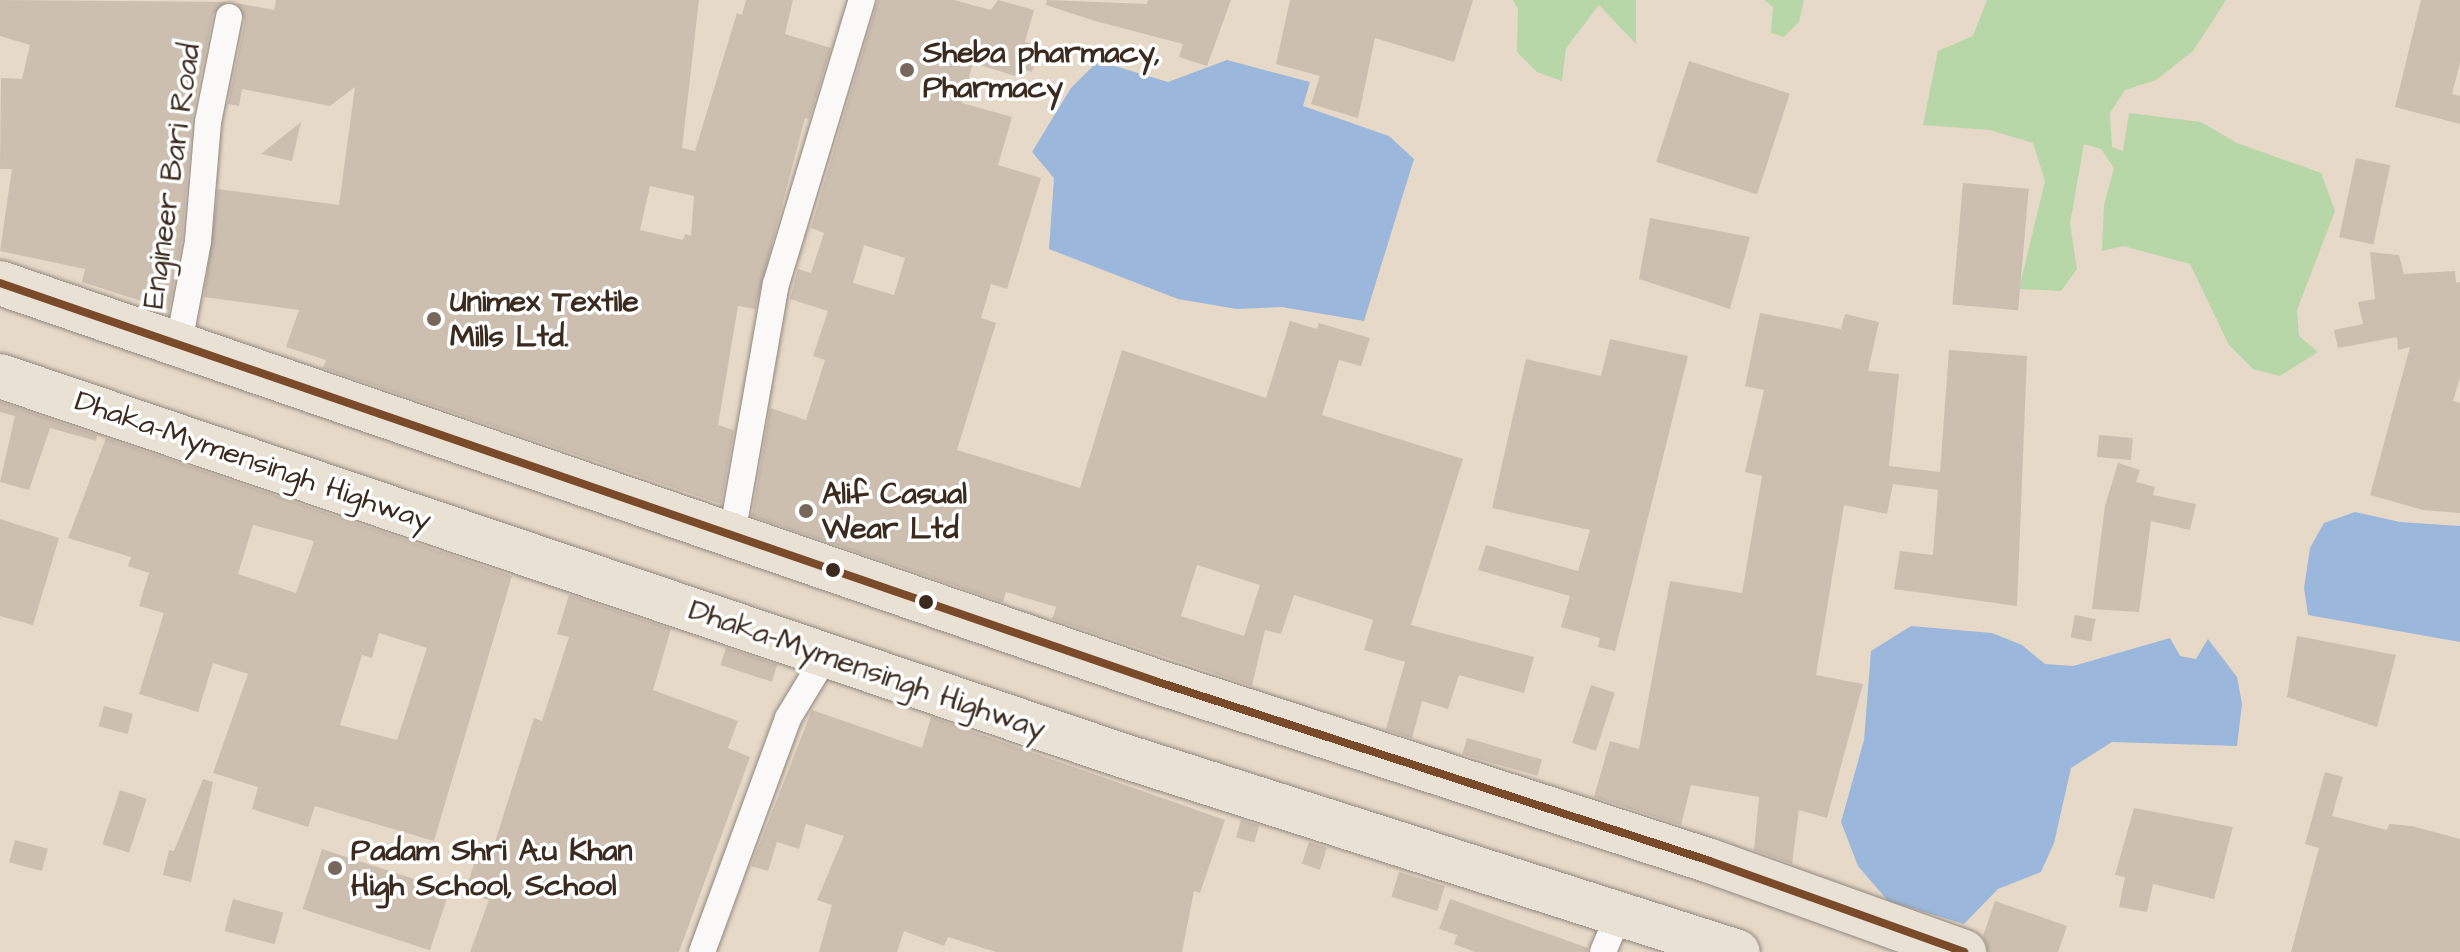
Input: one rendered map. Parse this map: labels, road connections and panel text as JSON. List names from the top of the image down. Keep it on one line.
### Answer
{"streets":{"highway":["Dhaka-Mymensingh Highway"],"street":["Engineer Bari Road"]},"places":["Sheba pharmacy, Pharmacy","Unimex Textile Mills Ltd.","Alif Casual Wear Ltd","Padam Shri A.u Khan High School, School"]}
